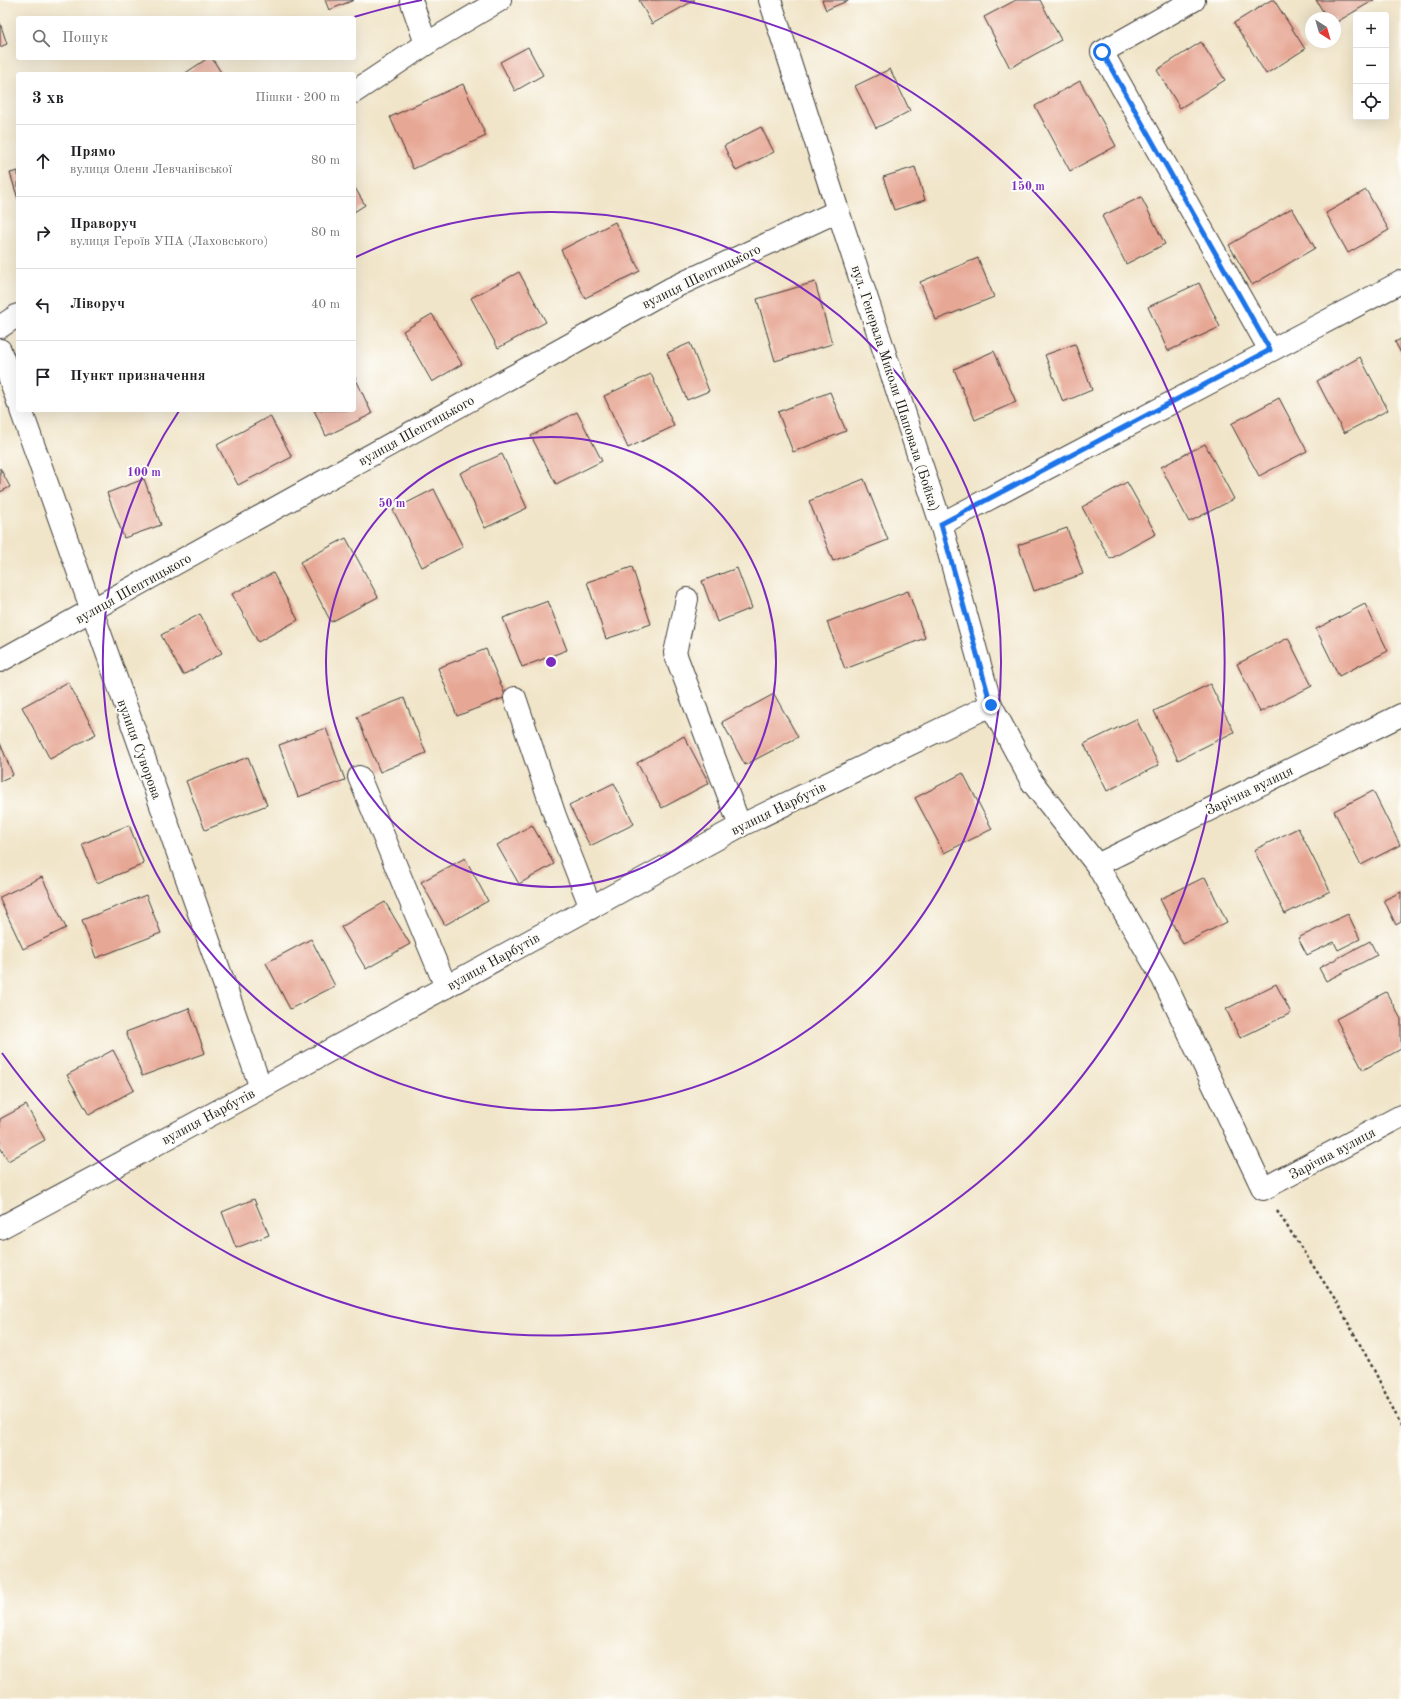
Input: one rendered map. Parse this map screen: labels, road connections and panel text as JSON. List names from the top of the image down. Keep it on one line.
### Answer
{"streets":{"street":["вулиця Шептицького","вул. Генерала Миколи Шаповала (Бойка)","вулиця Суворова","Зарічна вулиця","вулиця Нарбутів"]},"crossings":[["вулиця Шептицького","вул. Генерала Миколи Шаповала (Бойка)"],["вулиця Шептицького","вулиця Суворова"],["вул. Генерала Миколи Шаповала (Бойка)","Зарічна вулиця"],["вул. Генерала Миколи Шаповала (Бойка)","вулиця Нарбутів"],["вулиця Суворова","вулиця Нарбутів"]],"north":"bottom right","page":{"map_buttons":["+","−"],"search":"Пошук","heading":["3 хв","Пішки · 200 m"],"list":[["Прямо","вулиця Олени Левчанівської","80 m"],["Праворуч","вулиця Героїв УПА (Лаховського)","80 m"],["Ліворуч","40 m"],"Пункт призначення"]},"rings":["150 m","100 m","50 m"]}
